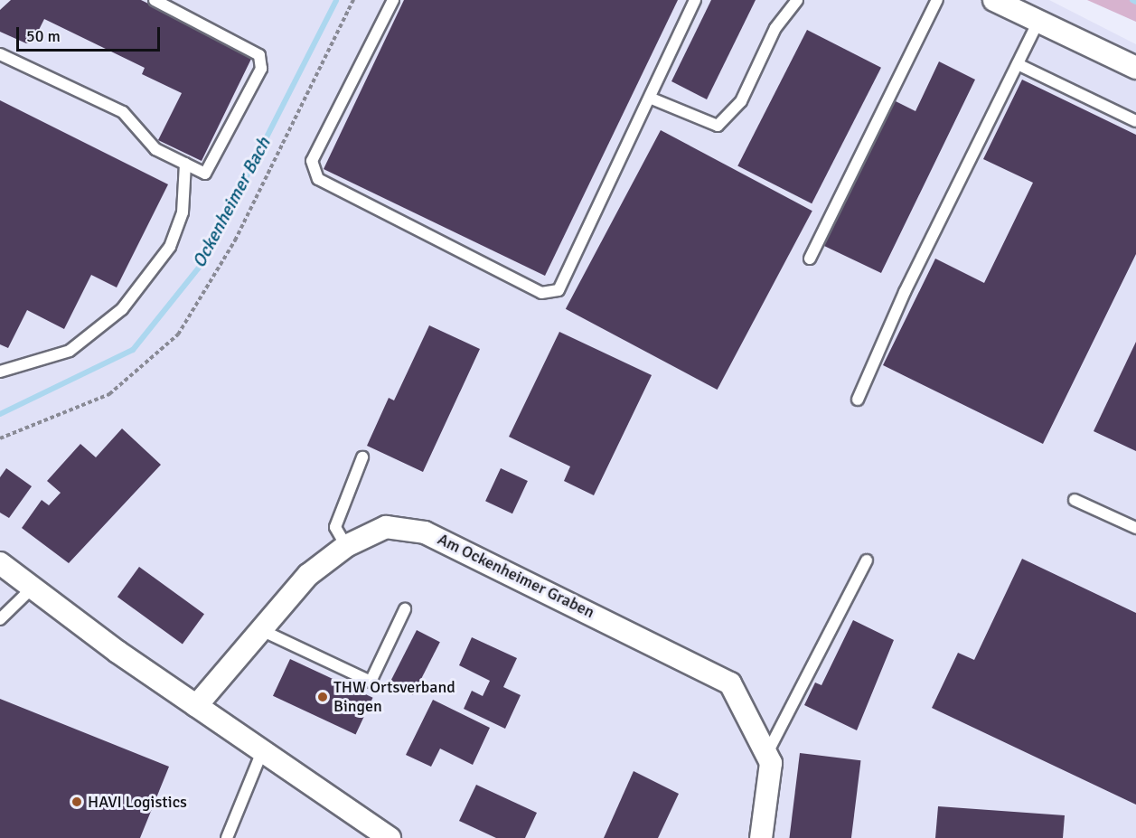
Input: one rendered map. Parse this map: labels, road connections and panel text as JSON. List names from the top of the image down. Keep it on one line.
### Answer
{"streets":{"street":["Am Ockenheimer Graben"]},"water":["Ockenheimer Bach"],"places":["THW Ortsverband Bingen","HAVI Logistics"],"scale_bar":"50 m"}
